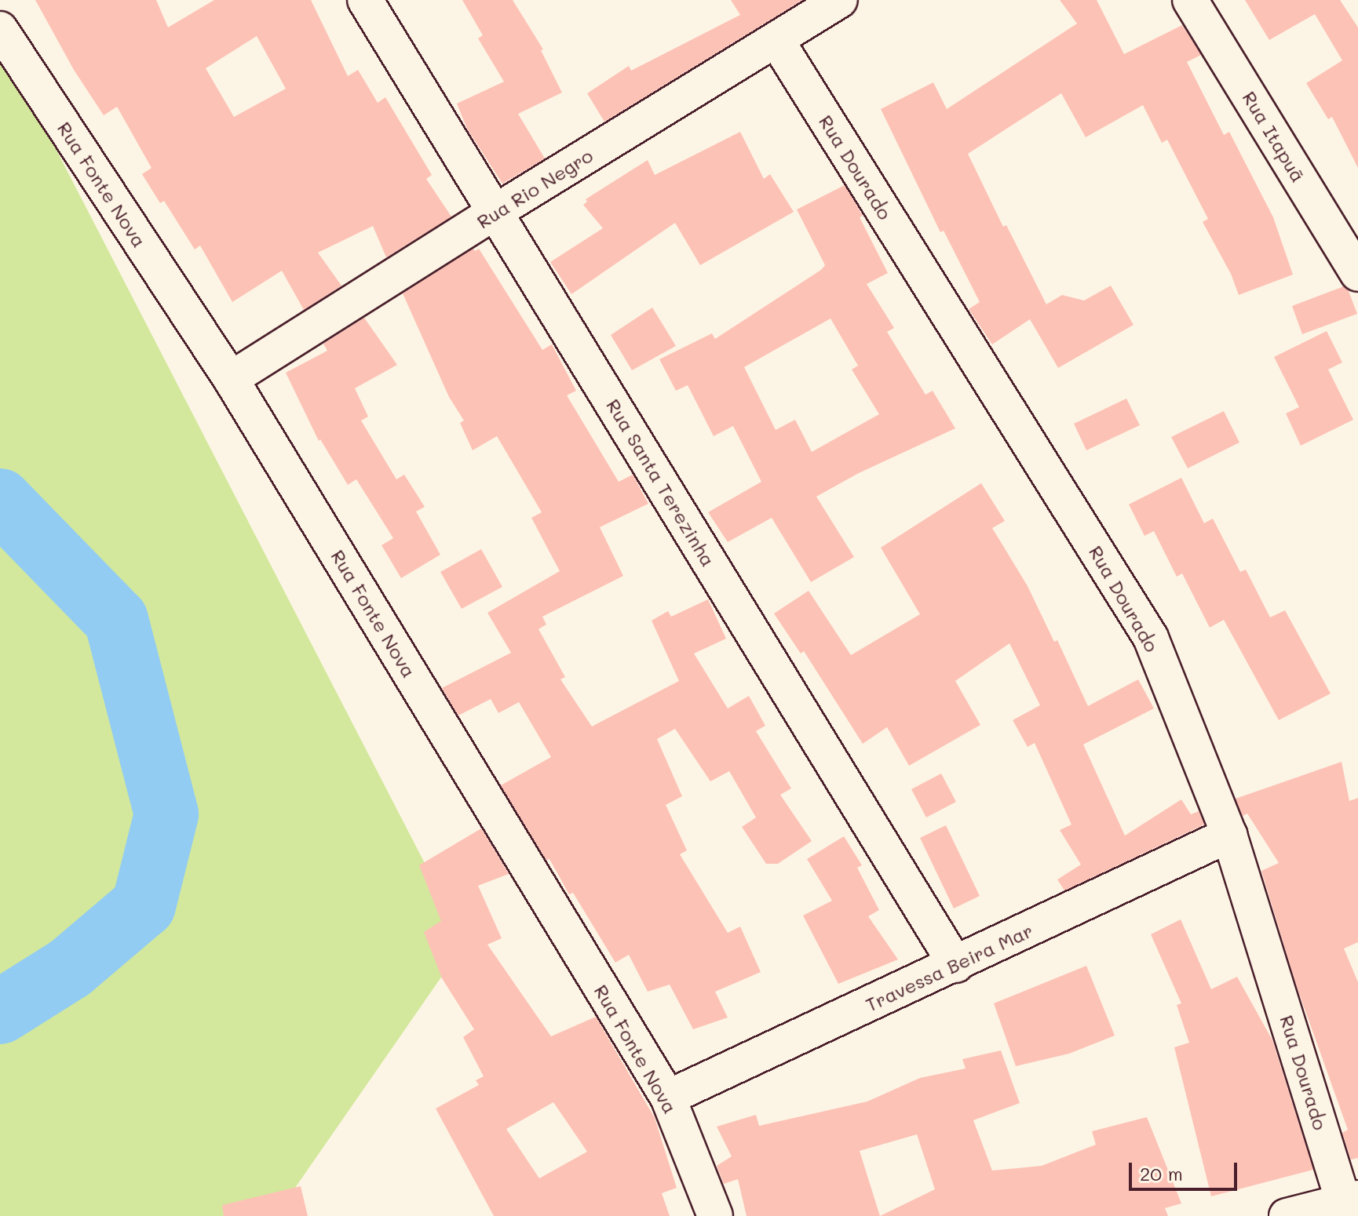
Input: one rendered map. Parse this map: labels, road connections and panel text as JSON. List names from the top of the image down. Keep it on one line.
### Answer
{"streets":{"street":["Rua Itapuã","Rua Dourado","Rua Fonte Nova","Rua Rio Negro","Rua Santa Terezinha","Travessa Beira Mar"]},"crossings":[["Rua Dourado","Rua Rio Negro"],["Rua Dourado","Travessa Beira Mar"],["Rua Fonte Nova","Rua Rio Negro"],["Rua Fonte Nova","Travessa Beira Mar"],["Rua Rio Negro","Rua Santa Terezinha"],["Rua Santa Terezinha","Travessa Beira Mar"]],"scale_bar":"20 m"}
